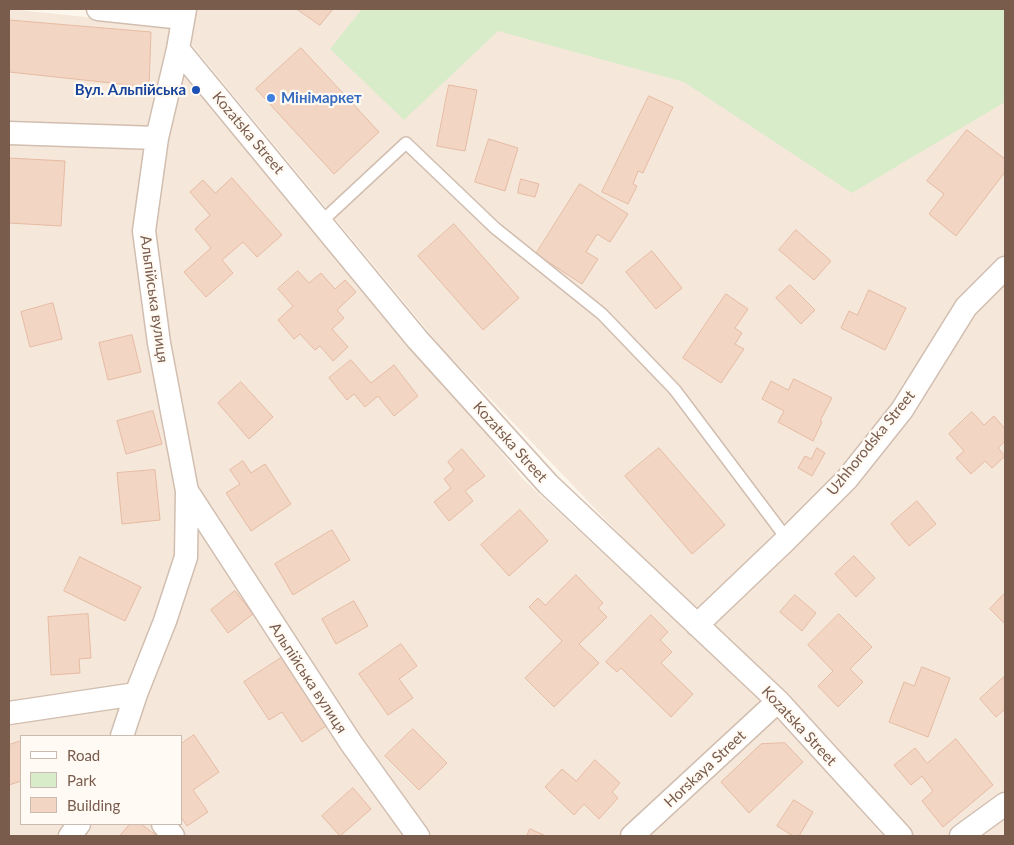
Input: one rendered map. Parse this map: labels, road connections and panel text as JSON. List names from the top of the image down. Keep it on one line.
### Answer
{"streets":{"street":["Kozatska Street","Альпійська вулиця","Uzhhorodska Street","Horskaya Street"]},"crossings":[["Kozatska Street","Альпійська вулиця"],["Kozatska Street","Uzhhorodska Street"],["Kozatska Street","Horskaya Street"]],"places":["Вул. Альпійська","Мінімаркет"],"legend":["Road","Park","Building"]}
